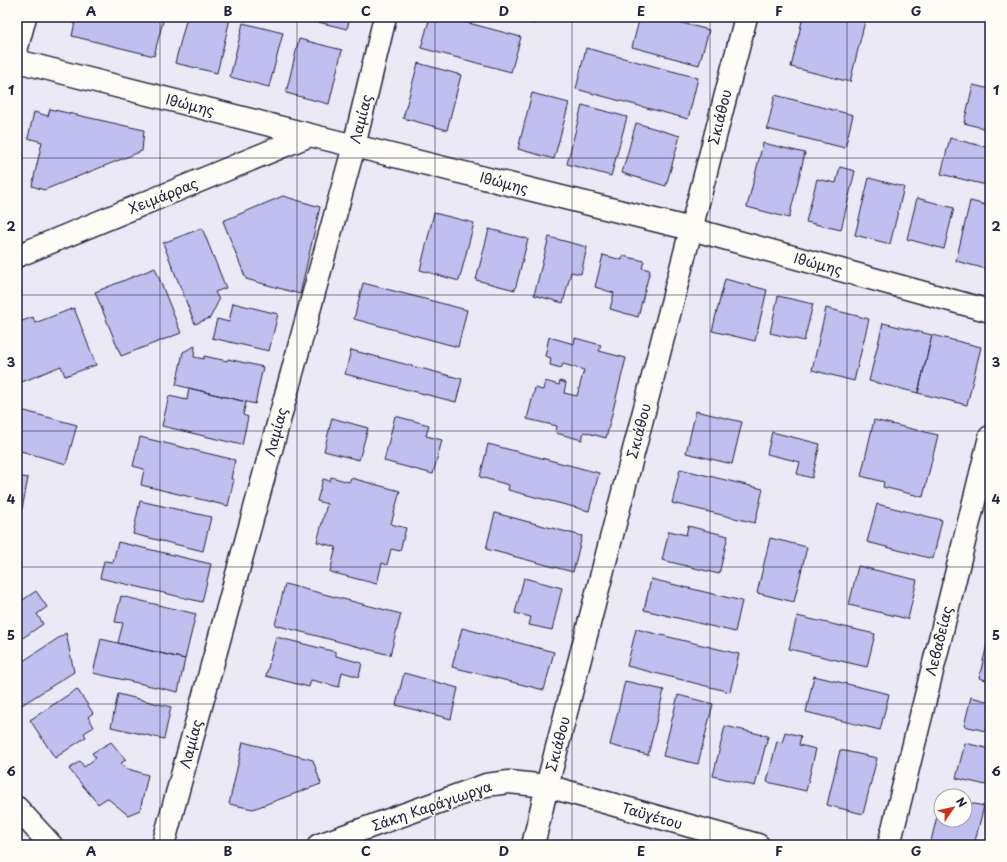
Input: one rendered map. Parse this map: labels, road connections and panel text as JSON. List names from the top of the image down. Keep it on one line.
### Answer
{"streets":{"street":["Ιθώμης","Σκιάθου","Λαμίας","Χειμάρρας","Λεβαδείας","Σάκη Καράγιωργα","Ταϋγέτου"]},"crossings":[["Ιθώμης","Σκιάθου"],["Ιθώμης","Λαμίας"],["Ιθώμης","Χειμάρρας"],["Σκιάθου","Σάκη Καράγιωργα"],["Σκιάθου","Ταϋγέτου"],["Σάκη Καράγιωργα","Ταϋγέτου"]],"north":"top right","grid":{"columns":["A","B","C","D","E","F","G"],"rows":["1","2","3","4","5","6"]}}
